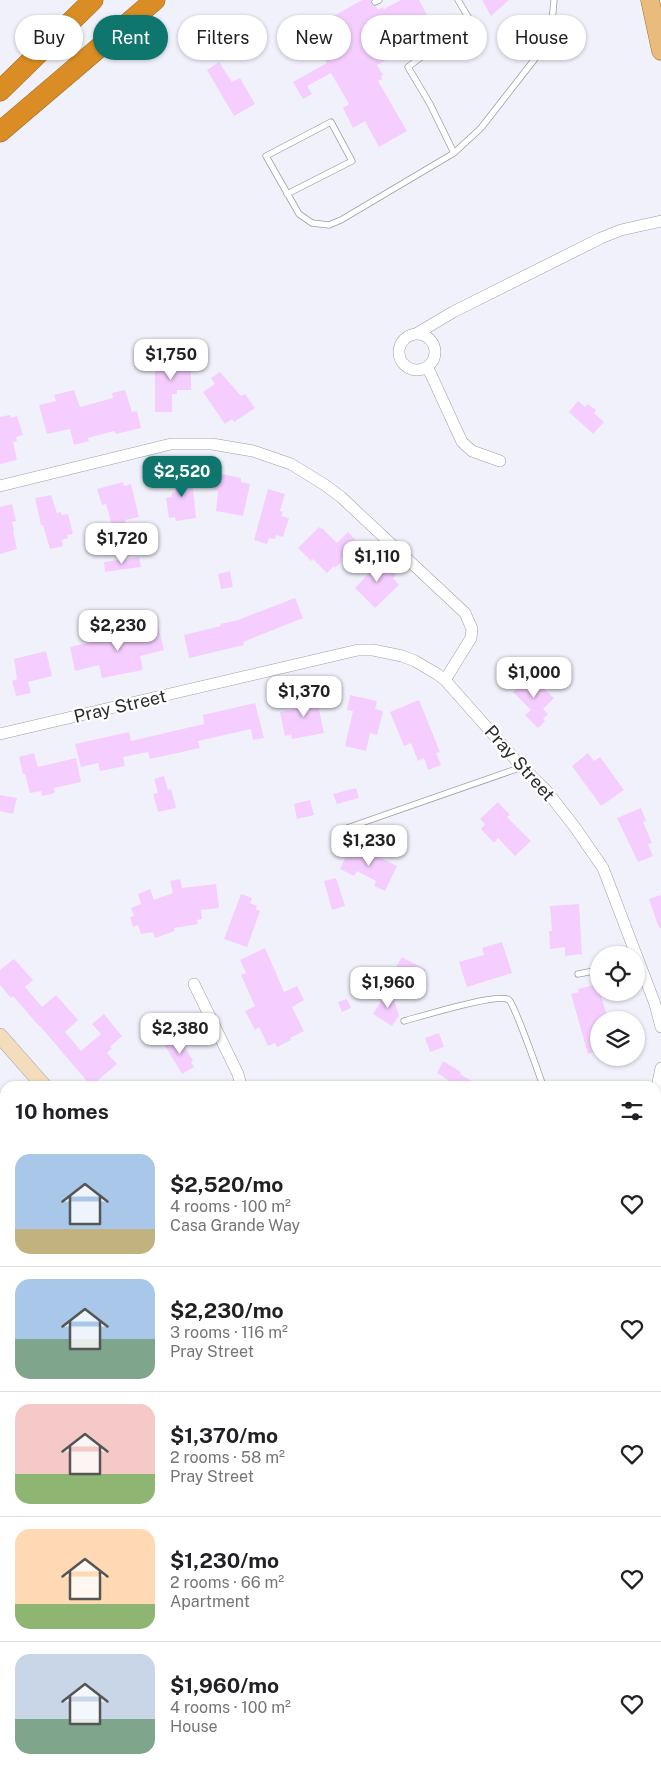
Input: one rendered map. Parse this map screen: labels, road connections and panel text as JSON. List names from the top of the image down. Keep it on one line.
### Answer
{"streets":{"street":["Pray Street"]},"page":{"chip":["Buy","Rent","Filters","New","Apartment","House"],"price":["$1,750","$2,520","$1,720","$1,110","$2,230","$1,000","$1,370","$1,230","$1,960","$2,380"],"heading":"10 homes","list":[{"name":"$2,520/mo","note":"4 rooms · 100 m² · Casa Grande Way"},{"name":"$2,230/mo","note":"3 rooms · 116 m² · Pray Street"},{"name":"$1,370/mo","note":"2 rooms · 58 m² · Pray Street"},{"name":"$1,230/mo","note":"2 rooms · 66 m² · Apartment"},{"name":"$1,960/mo","note":"4 rooms · 100 m² · House"}]}}
